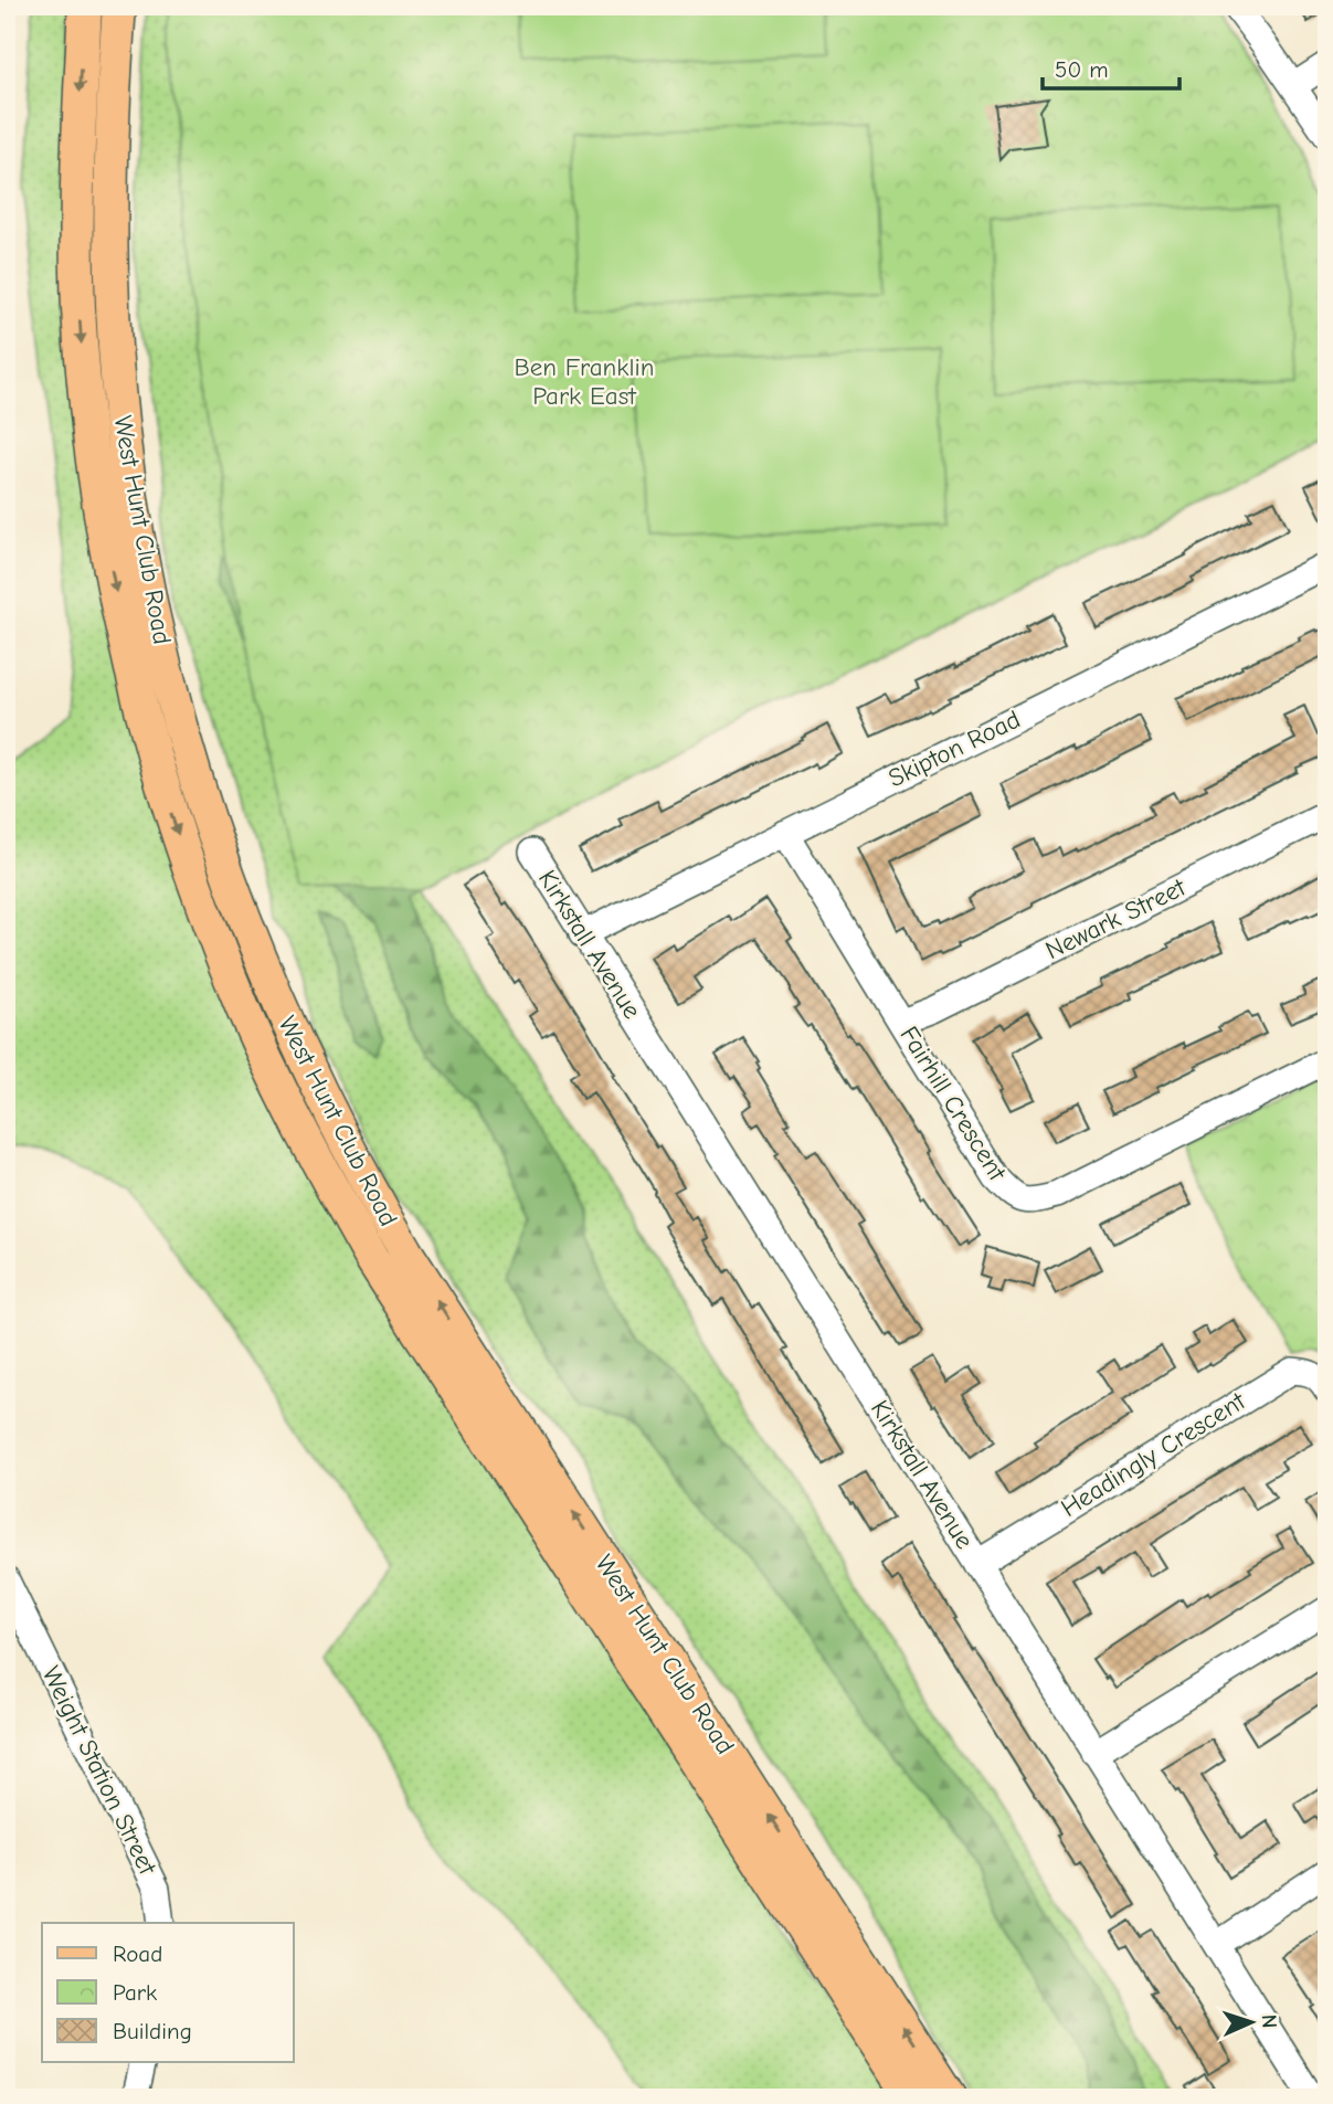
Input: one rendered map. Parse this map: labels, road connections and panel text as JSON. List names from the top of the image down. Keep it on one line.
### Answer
{"streets":{"main road":["West Hunt Club Road"],"street":["Skipton Road","Newark Street","Kirkstall Avenue","Fairhill Crescent","Headingly Crescent","Weight Station Street"]},"crossings":[["Skipton Road","Kirkstall Avenue"],["Skipton Road","Fairhill Crescent"],["Newark Street","Fairhill Crescent"],["Kirkstall Avenue","Headingly Crescent"]],"parks":["Ben Franklin Park East"],"legend":["Road","Park","Building"],"scale_bar":"50 m","north":"right"}
